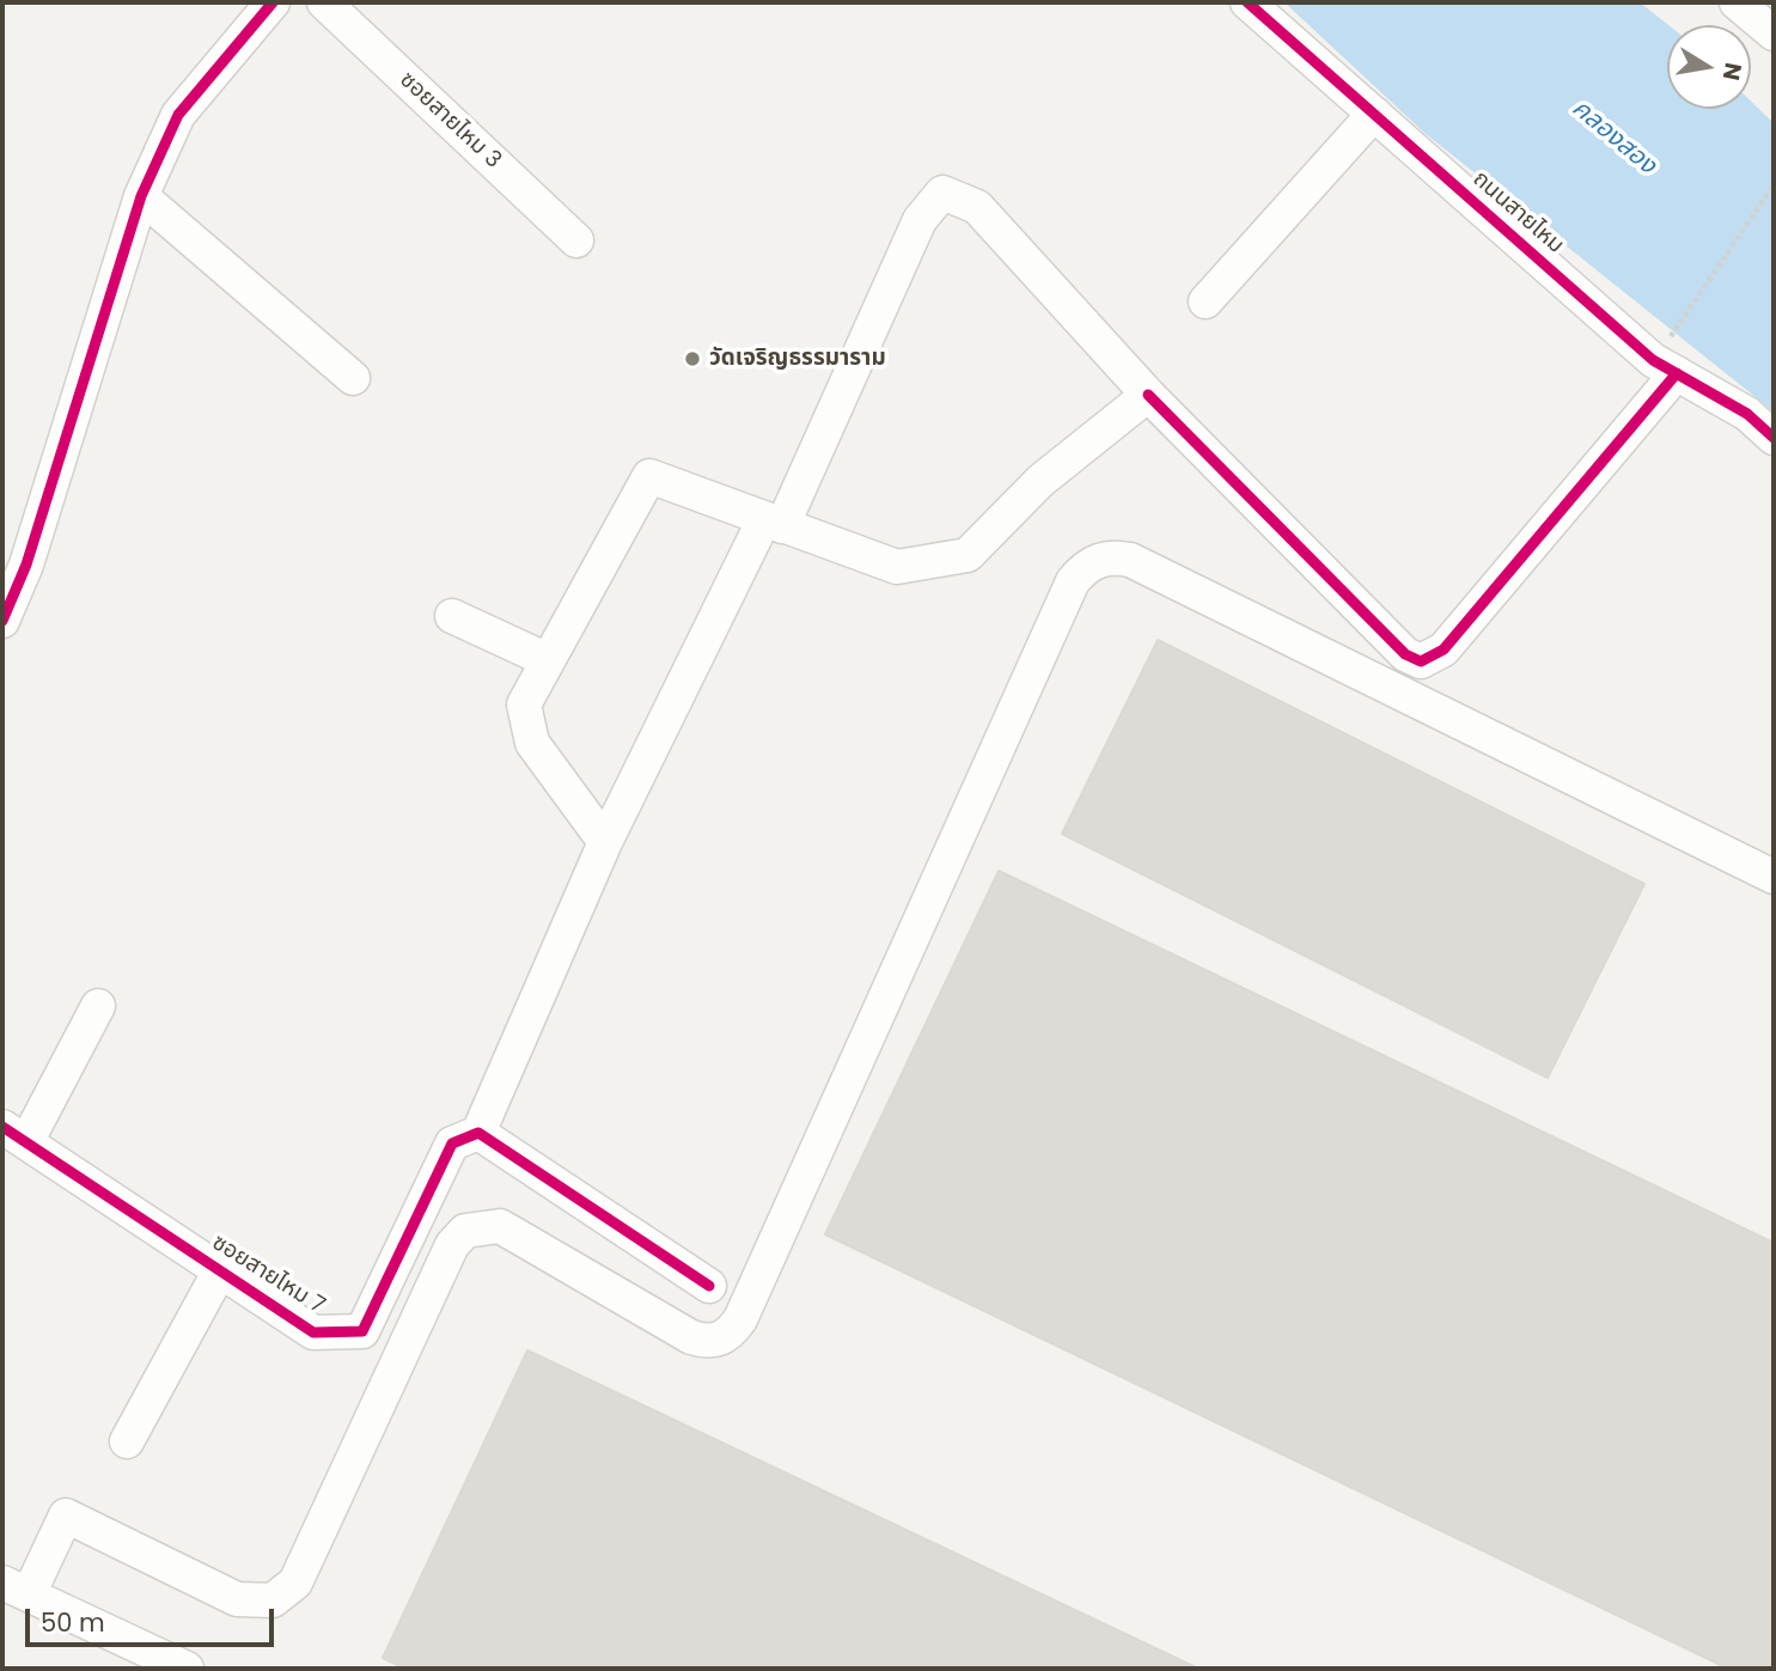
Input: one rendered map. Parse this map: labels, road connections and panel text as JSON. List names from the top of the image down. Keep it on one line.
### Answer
{"streets":{"street":["ซอยสายไหม 3","ถนนสายไหม","ซอยสายไหม 7"]},"water":["คลองสอง"],"places":["วัดเจริญธรรมาราม"],"scale_bar":"50 m","north":"right"}
